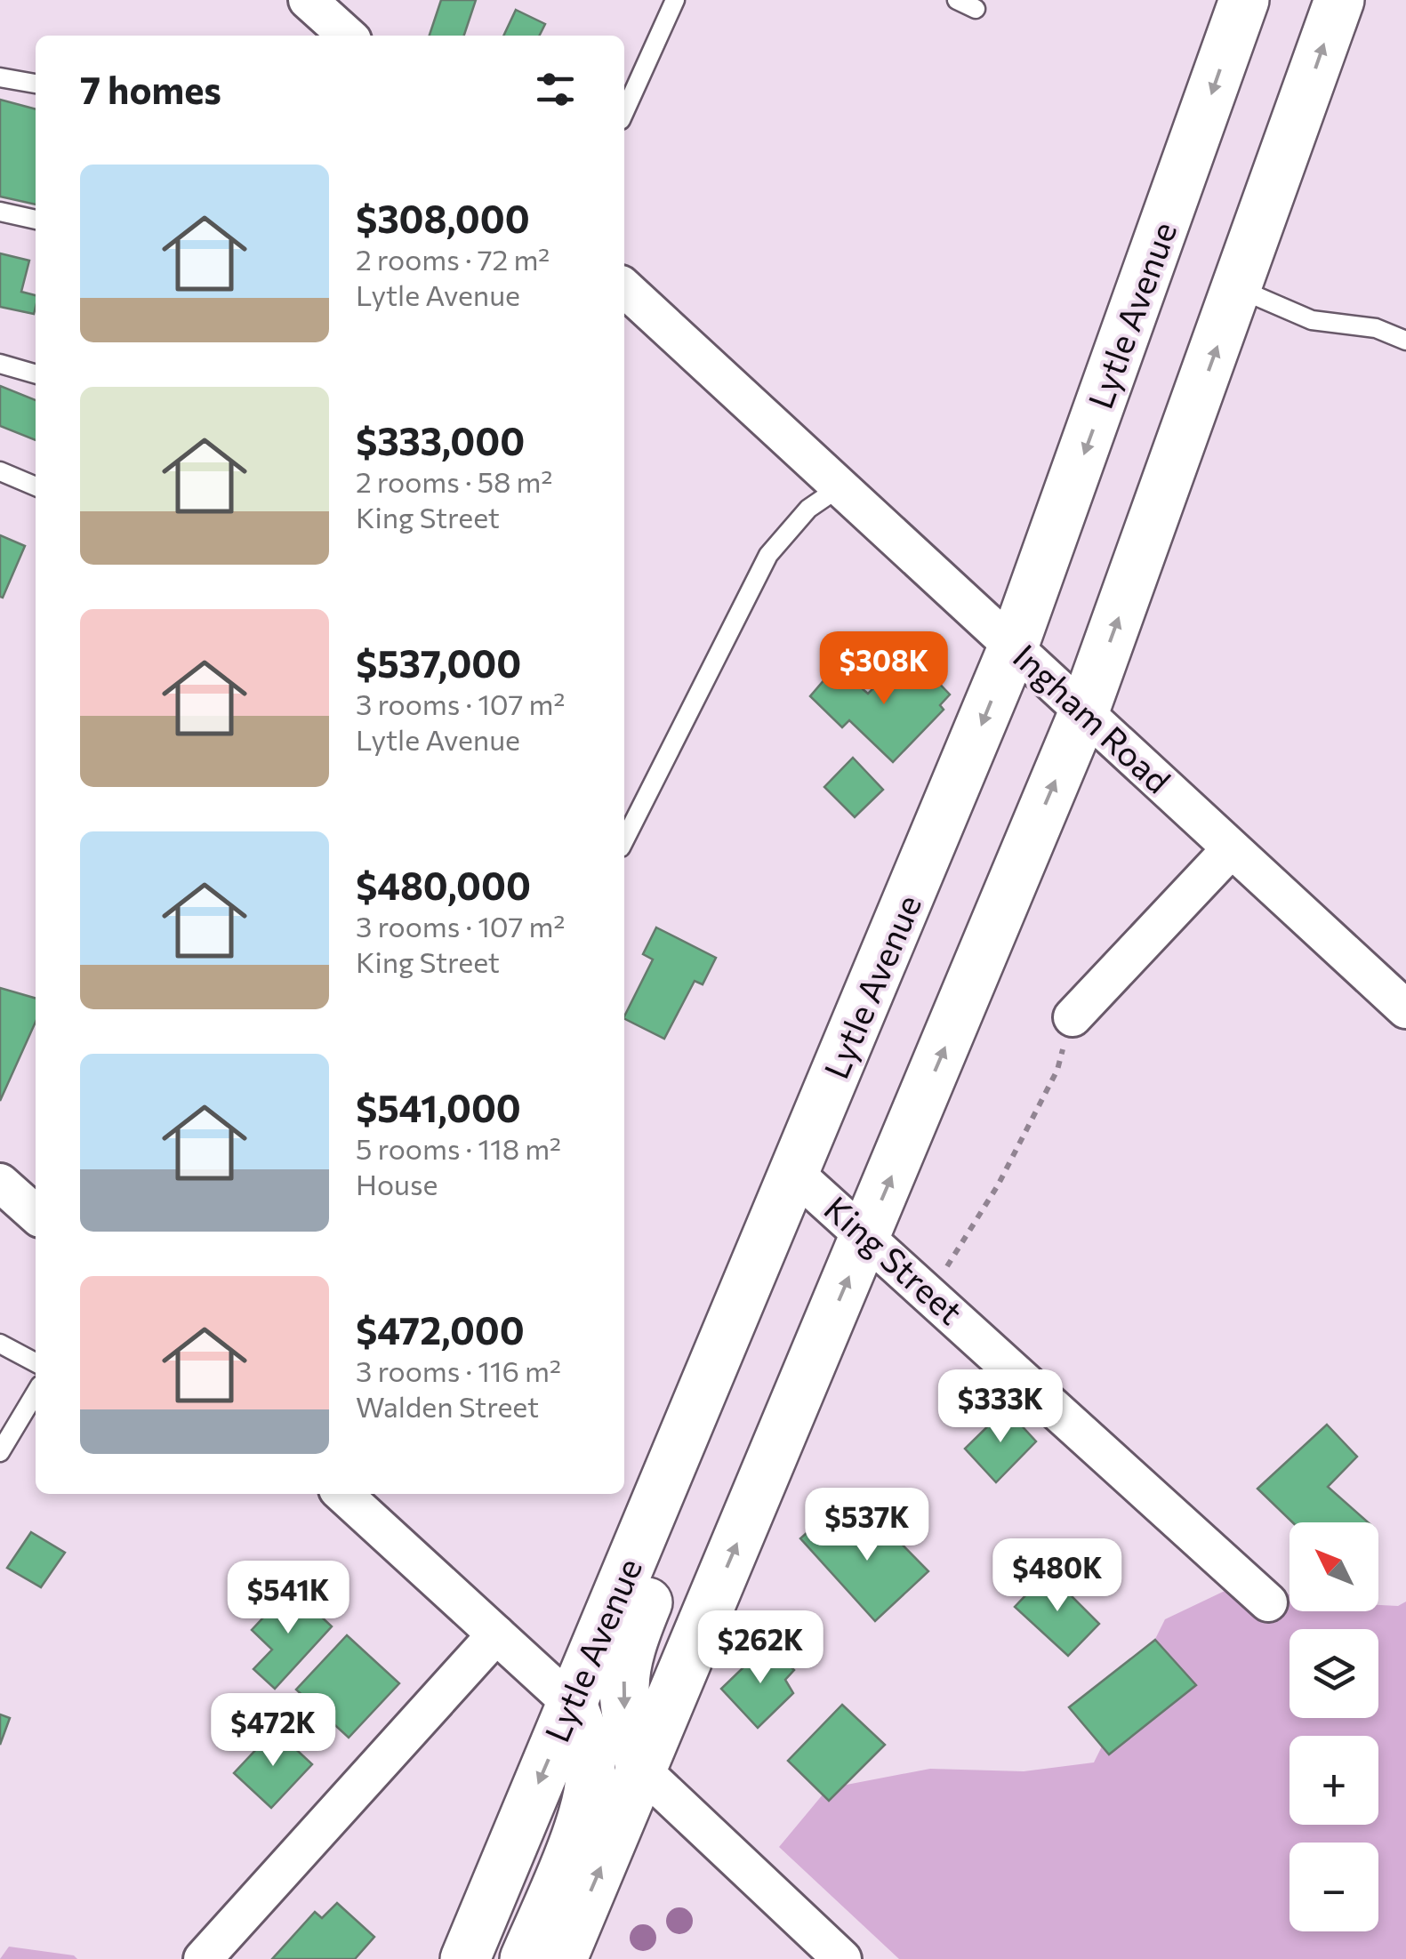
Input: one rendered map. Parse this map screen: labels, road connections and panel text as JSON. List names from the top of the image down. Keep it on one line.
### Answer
{"streets":{"main road":["Lytle Avenue"],"street":["Ingham Road","King Street"]},"crossings":[["Lytle Avenue","Ingham Road"],["Lytle Avenue","King Street"]],"north":"top left","page":{"heading":"7 homes","list":[{"name":"$308,000","note":"2 rooms · 72 m² · Lytle Avenue"},{"name":"$333,000","note":"2 rooms · 58 m² · King Street"},{"name":"$537,000","note":"3 rooms · 107 m² · Lytle Avenue"},{"name":"$480,000","note":"3 rooms · 107 m² · King Street"},{"name":"$541,000","note":"5 rooms · 118 m² · House"},{"name":"$472,000","note":"3 rooms · 116 m² · Walden Street"}],"price":["$308K","$333K","$537K","$480K","$541K","$262K","$472K"],"map_buttons":["+","−"]}}
